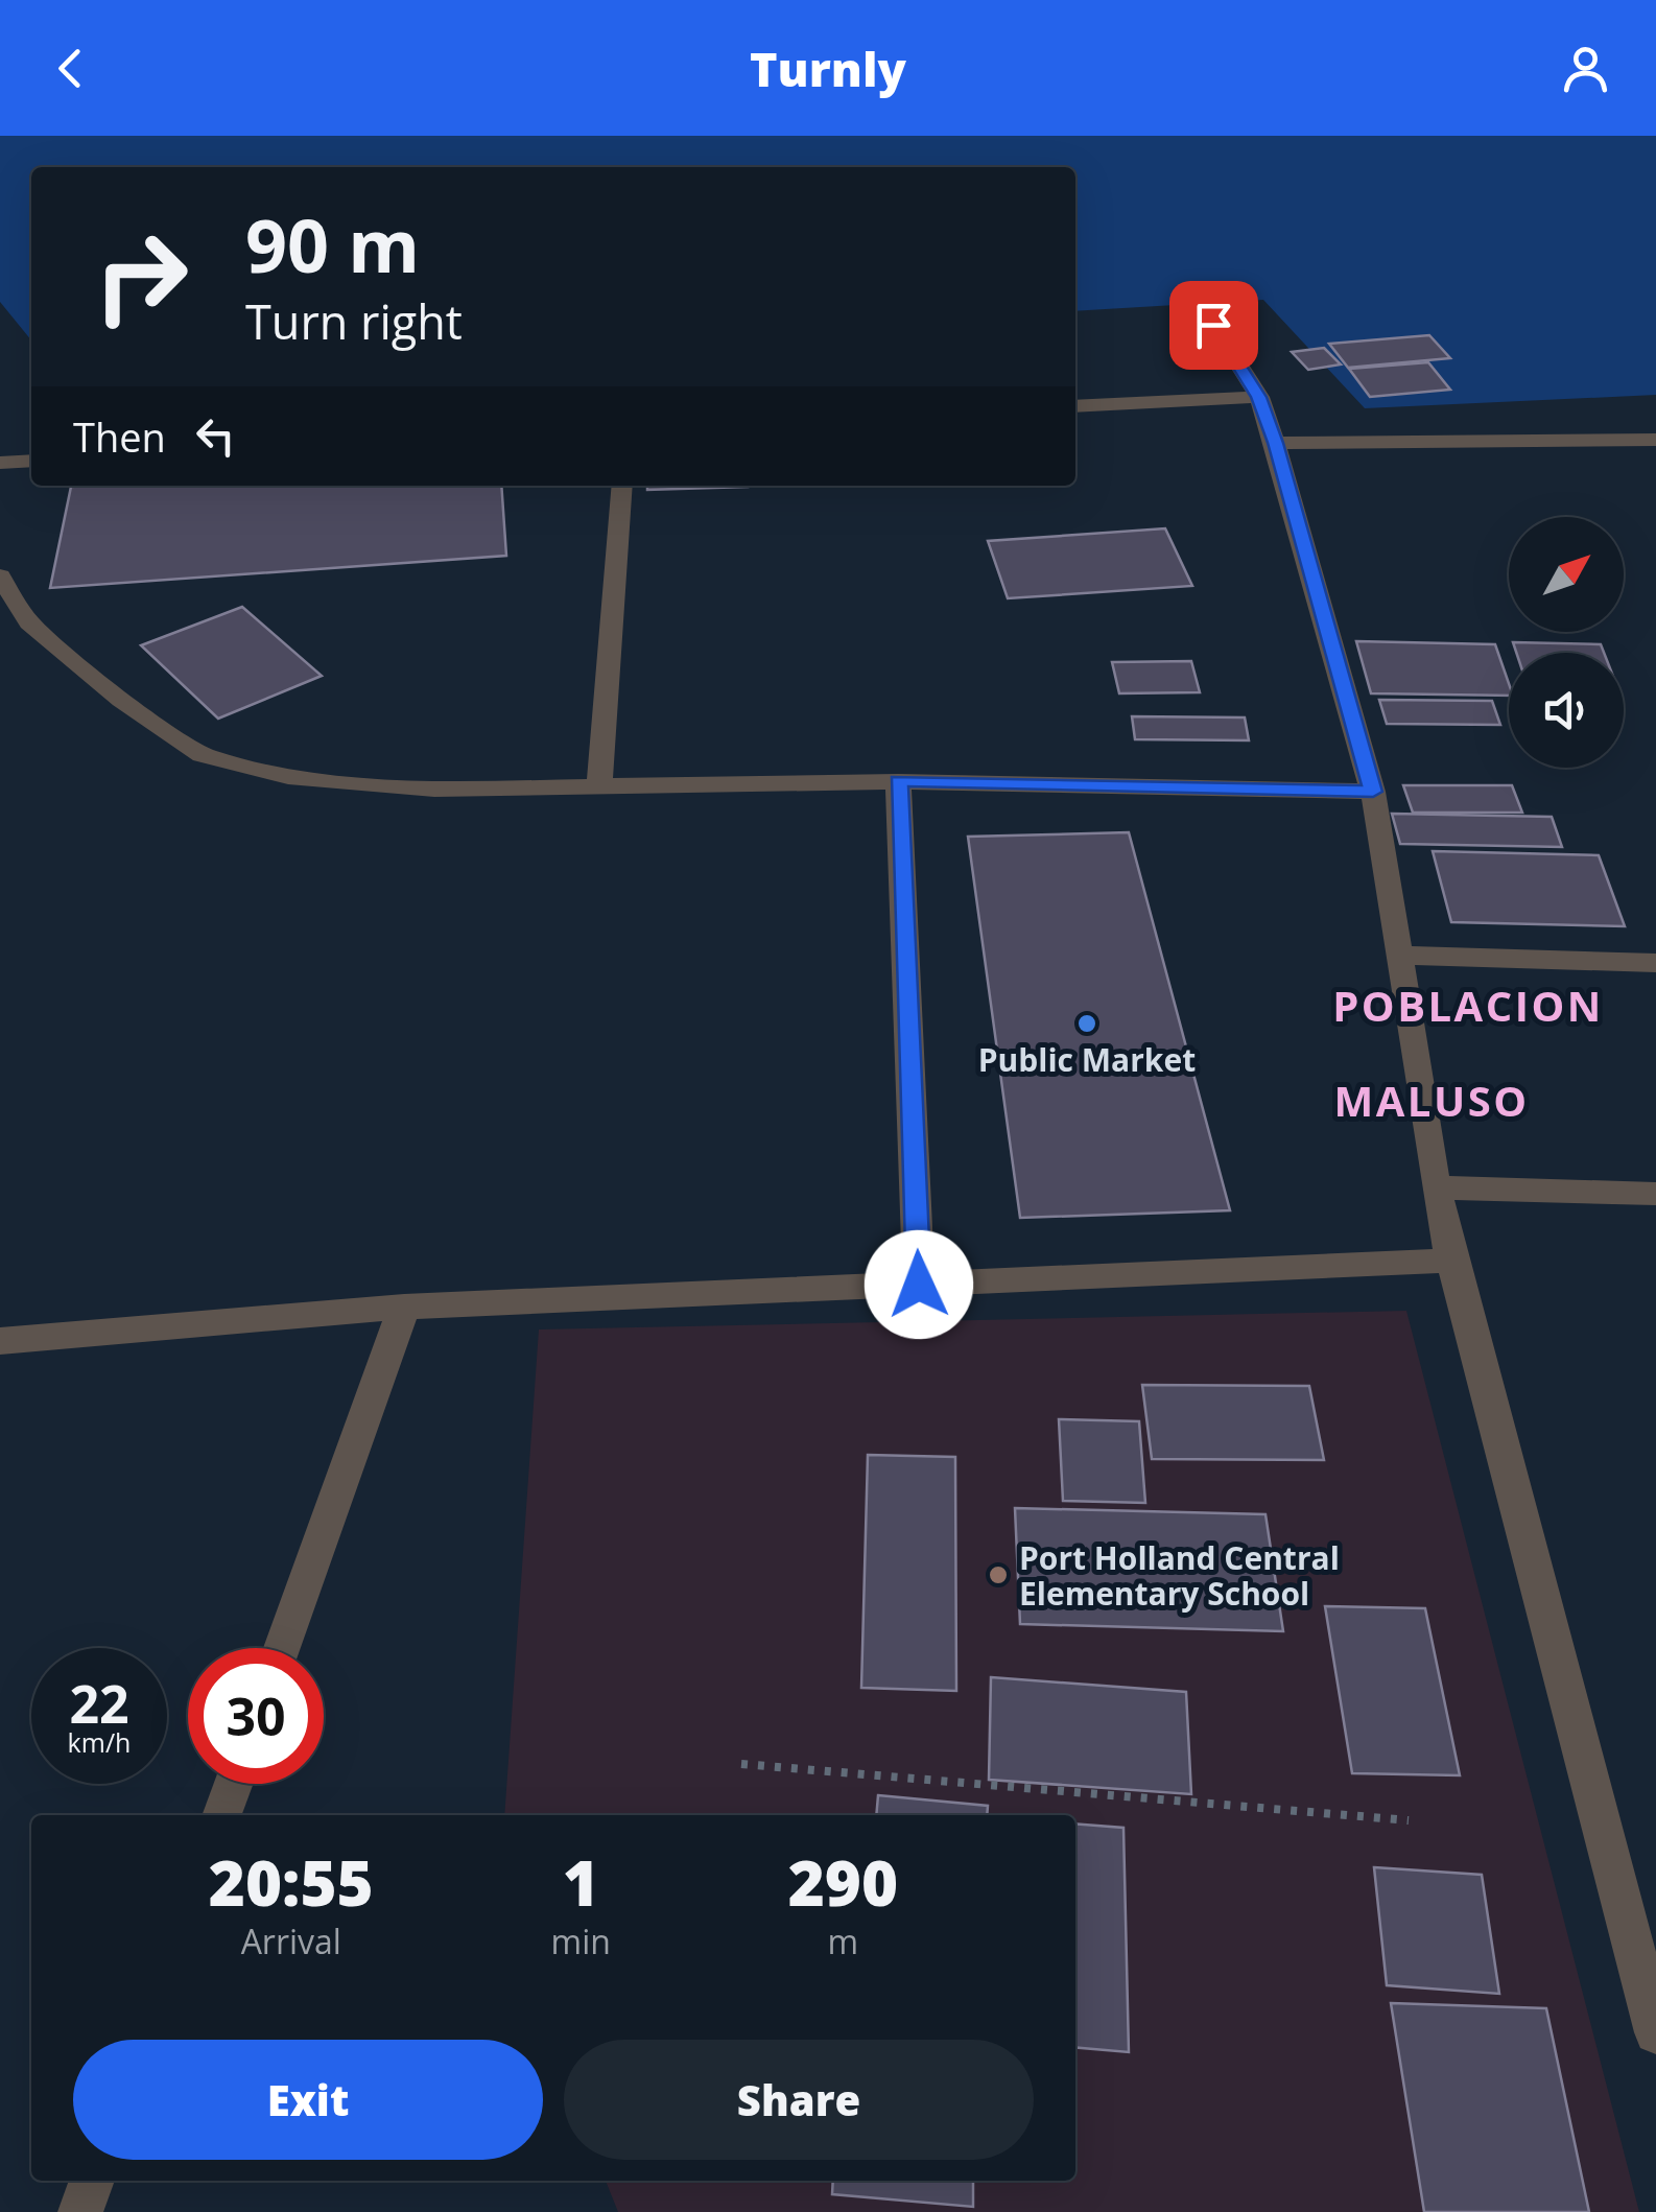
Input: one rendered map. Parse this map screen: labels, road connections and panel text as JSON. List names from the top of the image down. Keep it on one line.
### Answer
{"districts":["POBLACION","MALUSO"],"places":["Public Market","Port Holland Central Elementary School"],"north":"top right","page":{"header":"Turnly","turn":["90 m","Turn right"],"then":"Then","speed":"22 km/h","limit":"30","eta":["20:55","Arrival","1","min","290","m"],"buttons":["Exit","Share"]}}
